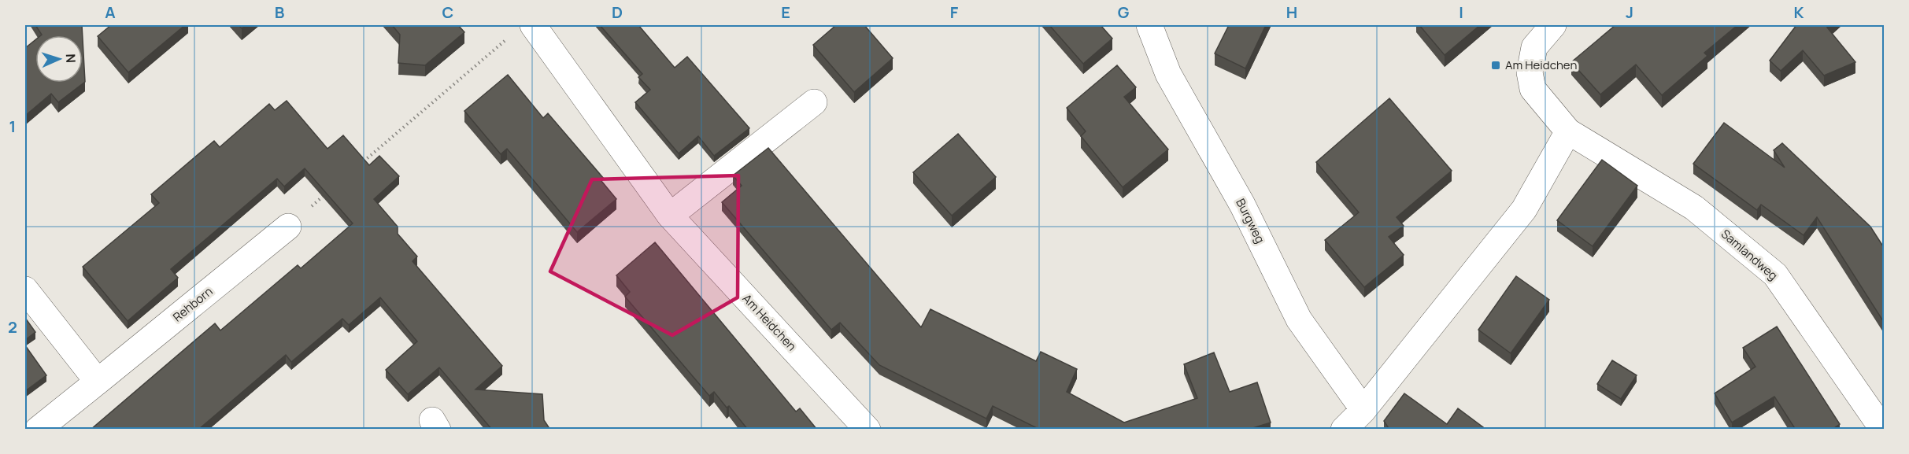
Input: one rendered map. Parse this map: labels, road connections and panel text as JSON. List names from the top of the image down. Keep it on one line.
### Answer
{"streets":{"street":["Burgweg","Samlandweg","Rehborn","Am Heidchen"]},"places":{"transit":["Am Heidchen"]},"north":"right","grid":{"columns":["A","B","C","D","E","F","G","H","I","J","K"],"rows":["1","2"]}}
